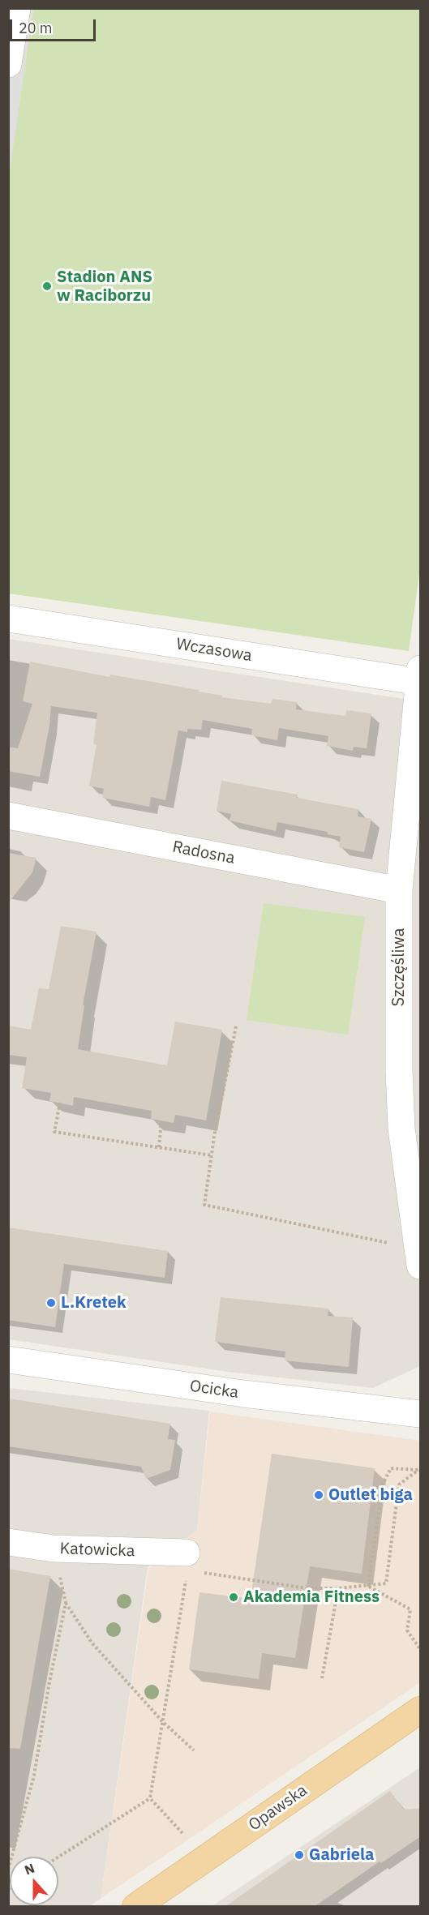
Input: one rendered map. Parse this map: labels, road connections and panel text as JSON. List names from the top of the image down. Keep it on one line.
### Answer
{"streets":{"main road":["Opawska"],"street":["Wczasowa","Radosna","Szczęśliwa","Ocicka","Katowicka"]},"crossings":[["Wczasowa","Szczęśliwa"],["Radosna","Szczęśliwa"]],"places":["Stadion ANS w Raciborzu","L.Kretek","Outlet biga","Akademia Fitness","Gabriela"],"scale_bar":"20 m","north":"top"}
